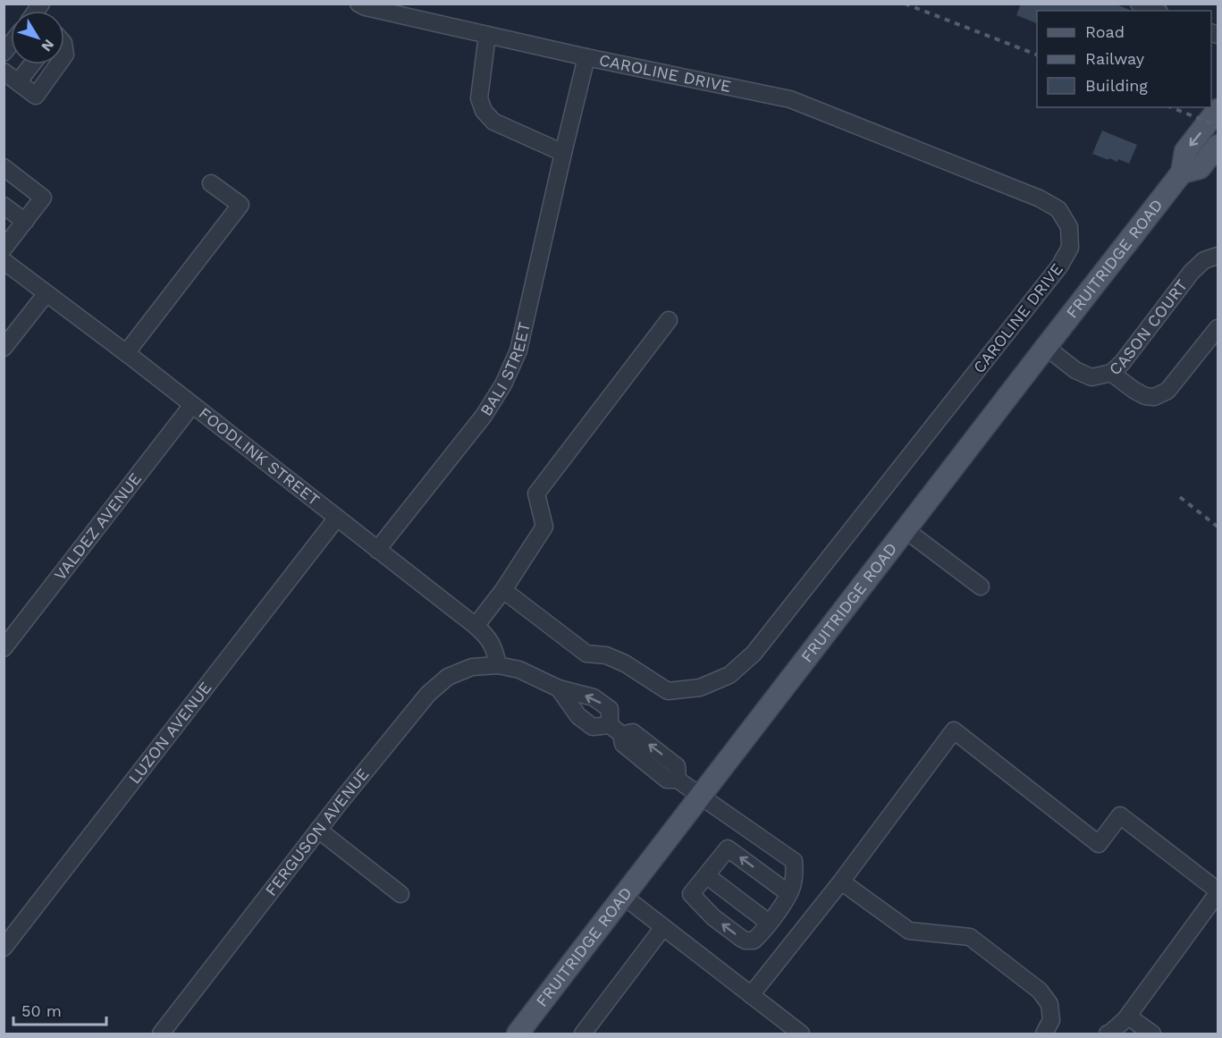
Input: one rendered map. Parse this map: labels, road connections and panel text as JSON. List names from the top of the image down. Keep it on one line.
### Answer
{"streets":{"main road":["FRUITRIDGE ROAD"],"street":["CAROLINE DRIVE","CASON COURT","BALI STREET","FOODLINK STREET","VALDEZ AVENUE","LUZON AVENUE","FERGUSON AVENUE"]},"crossings":[["CAROLINE DRIVE","BALI STREET"],["FRUITRIDGE ROAD","CASON COURT"],["BALI STREET","FOODLINK STREET"],["FOODLINK STREET","VALDEZ AVENUE"],["FOODLINK STREET","LUZON AVENUE"],["FOODLINK STREET","FERGUSON AVENUE"]],"legend":["Road","Railway","Building"],"scale_bar":"50 m","north":"bottom right"}
